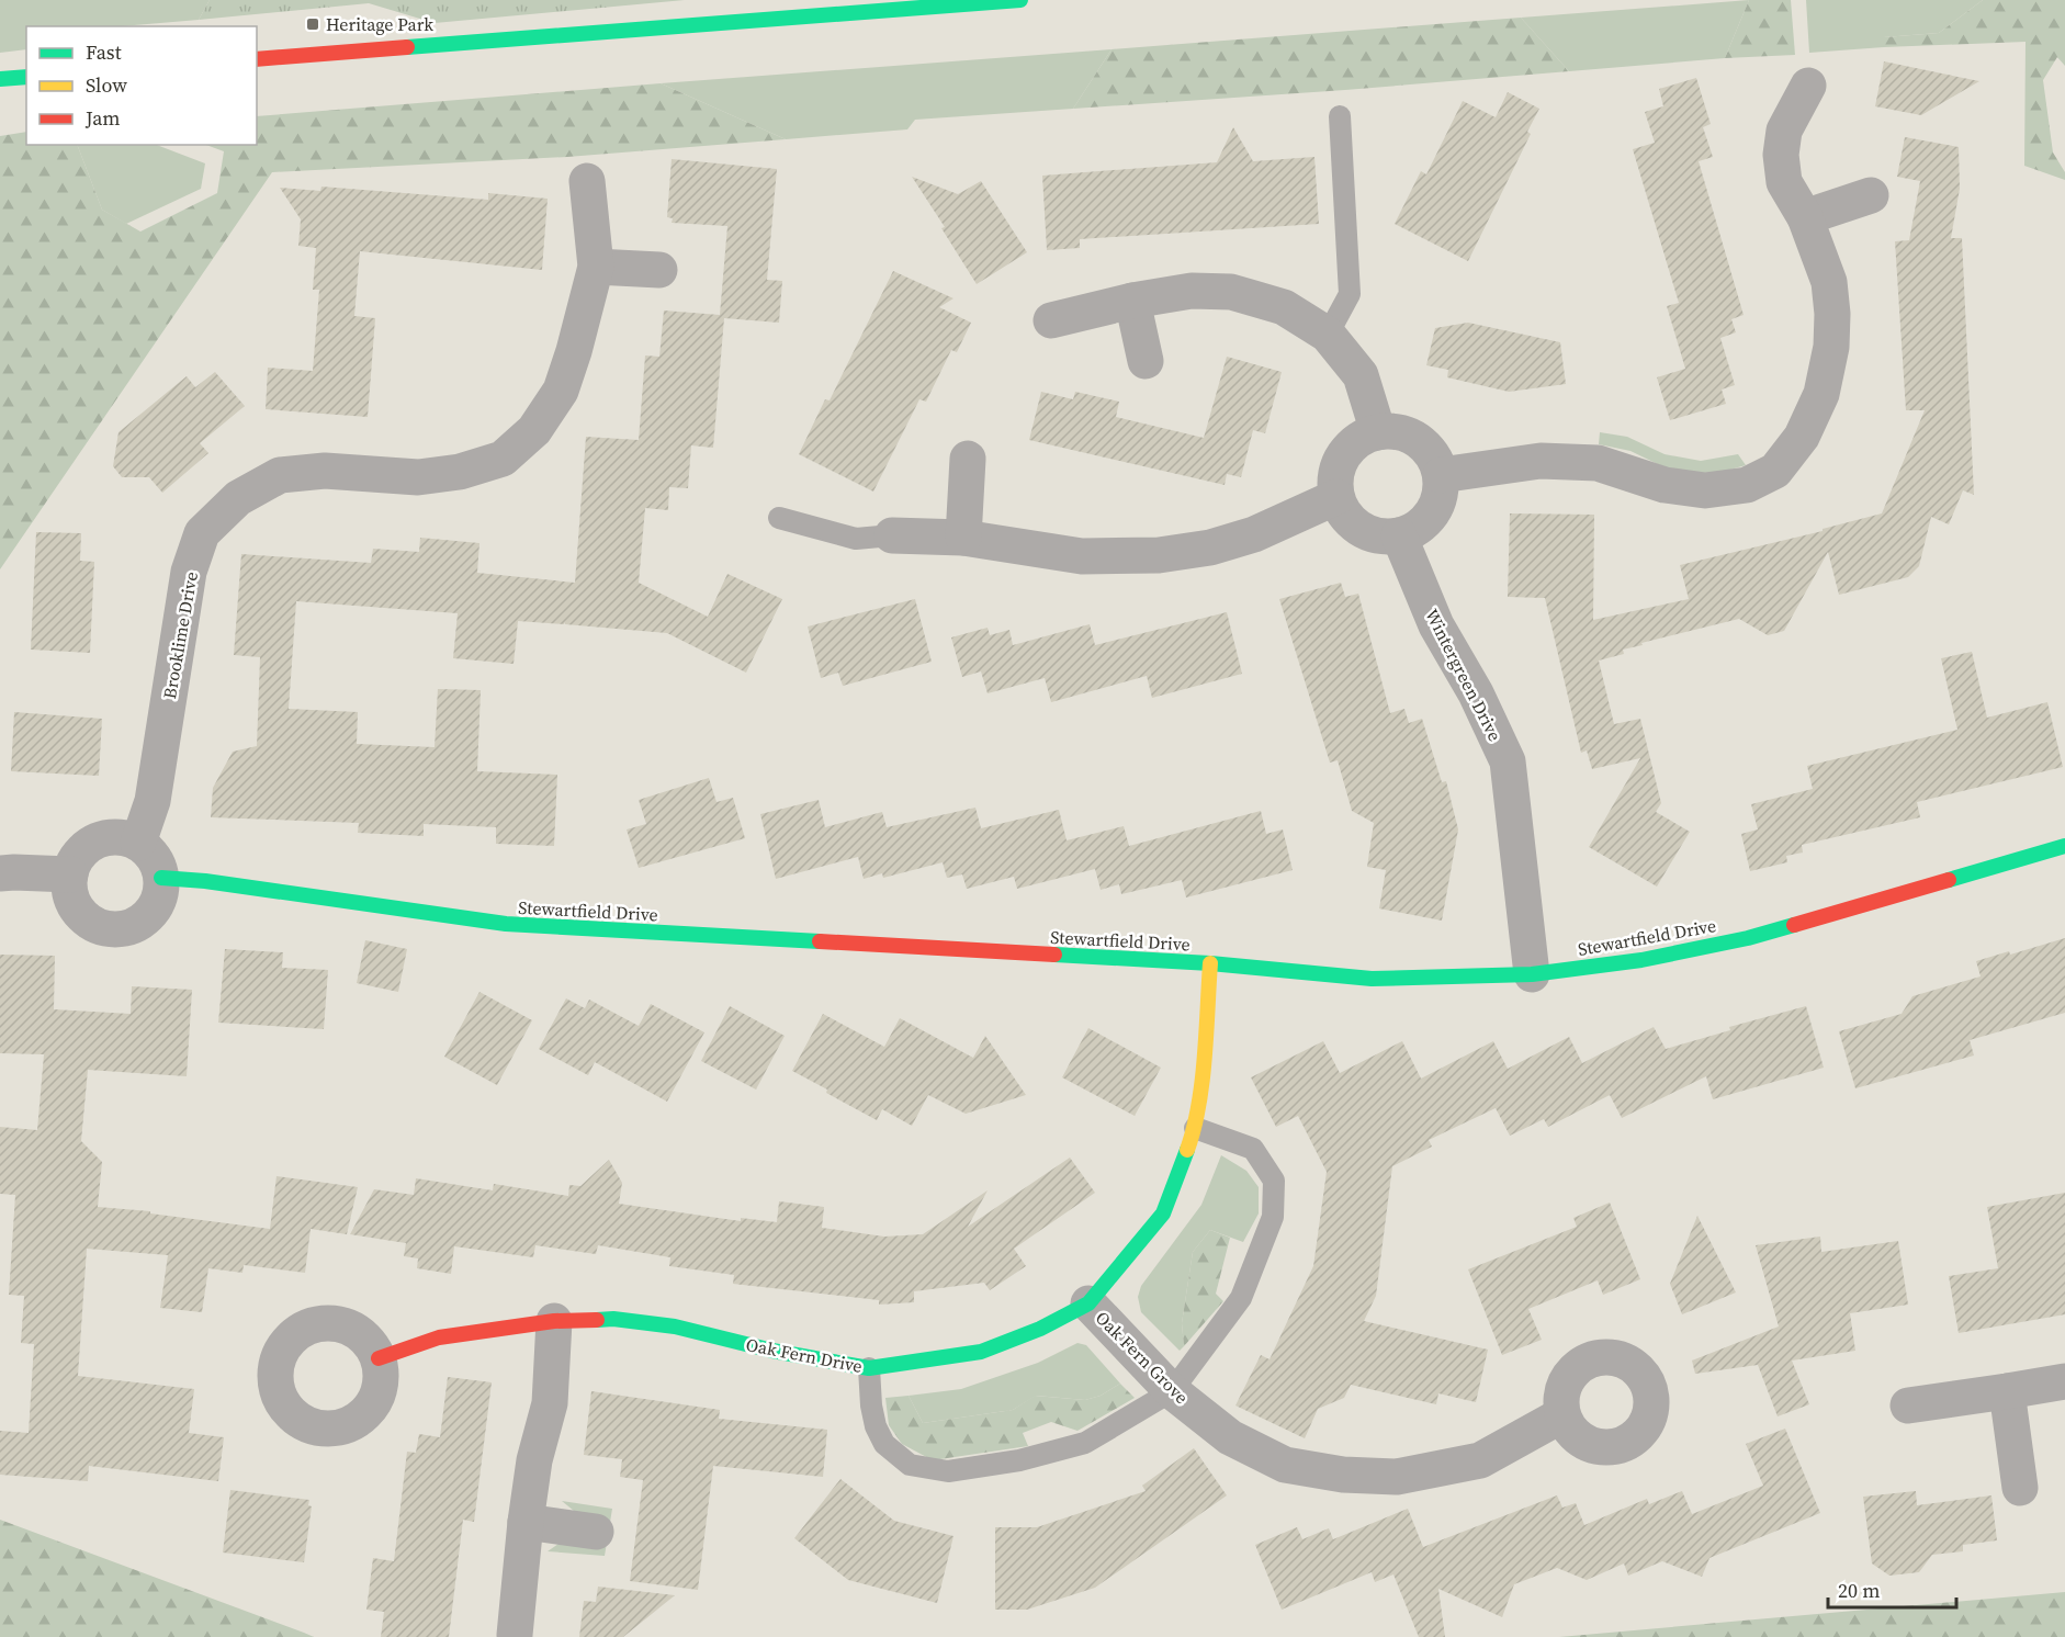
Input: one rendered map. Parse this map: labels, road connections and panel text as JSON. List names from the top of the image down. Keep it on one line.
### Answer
{"streets":{"street":["Brooklime Drive","Wintergreen Drive","Stewartfield Drive","Oak Fern Drive","Oak Fern Grove"]},"crossings":[["Brooklime Drive","Stewartfield Drive"],["Wintergreen Drive","Stewartfield Drive"],["Stewartfield Drive","Oak Fern Drive"],["Oak Fern Drive","Oak Fern Grove"]],"places":{"transit":["Heritage Park"]},"legend":["Fast","Slow","Jam"],"scale_bar":"20 m"}
